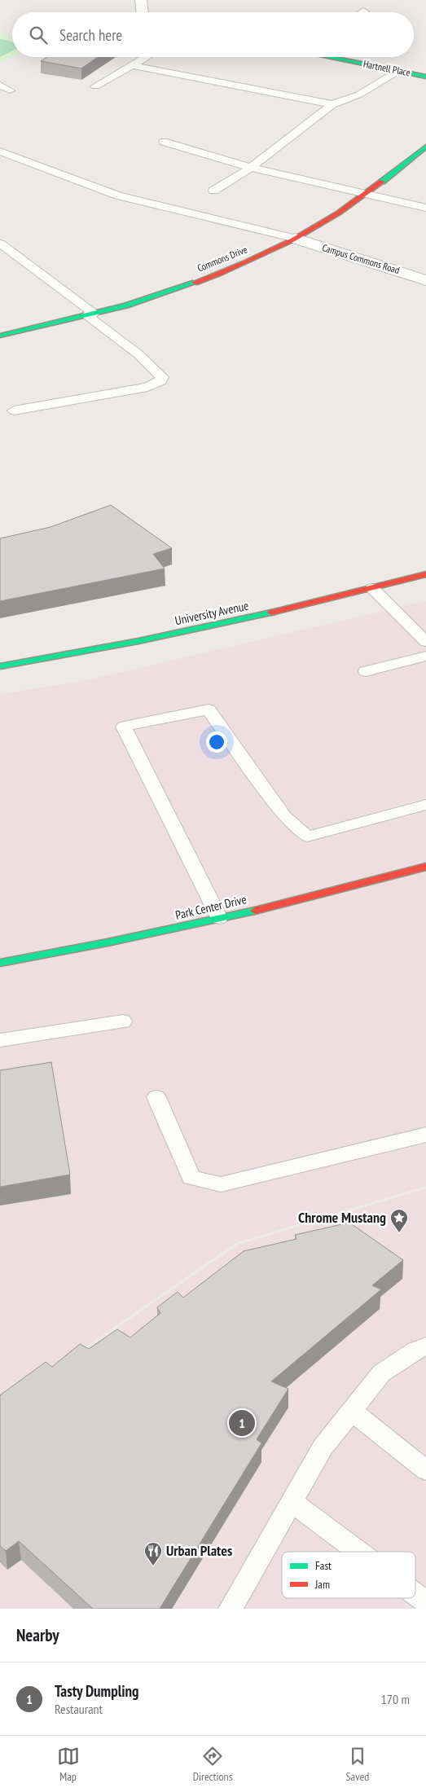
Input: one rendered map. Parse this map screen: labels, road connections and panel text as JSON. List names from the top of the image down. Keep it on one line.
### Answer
{"streets":{"street":["Hartnell Place","Commons Drive","Campus Commons Road","University Avenue","Park Center Drive"]},"crossings":[["Commons Drive","Campus Commons Road"]],"places":{"place":["Chrome Mustang"],"restaurant":["Urban Plates"]},"legend":["Fast","Jam"],"page":{"search":"Search here","pins":"1","heading":"Nearby","list":[{"mark":"1","name":"Tasty Dumpling","note":"Restaurant","value":"170 m"}],"nav":["Map","Directions","Saved"]}}
